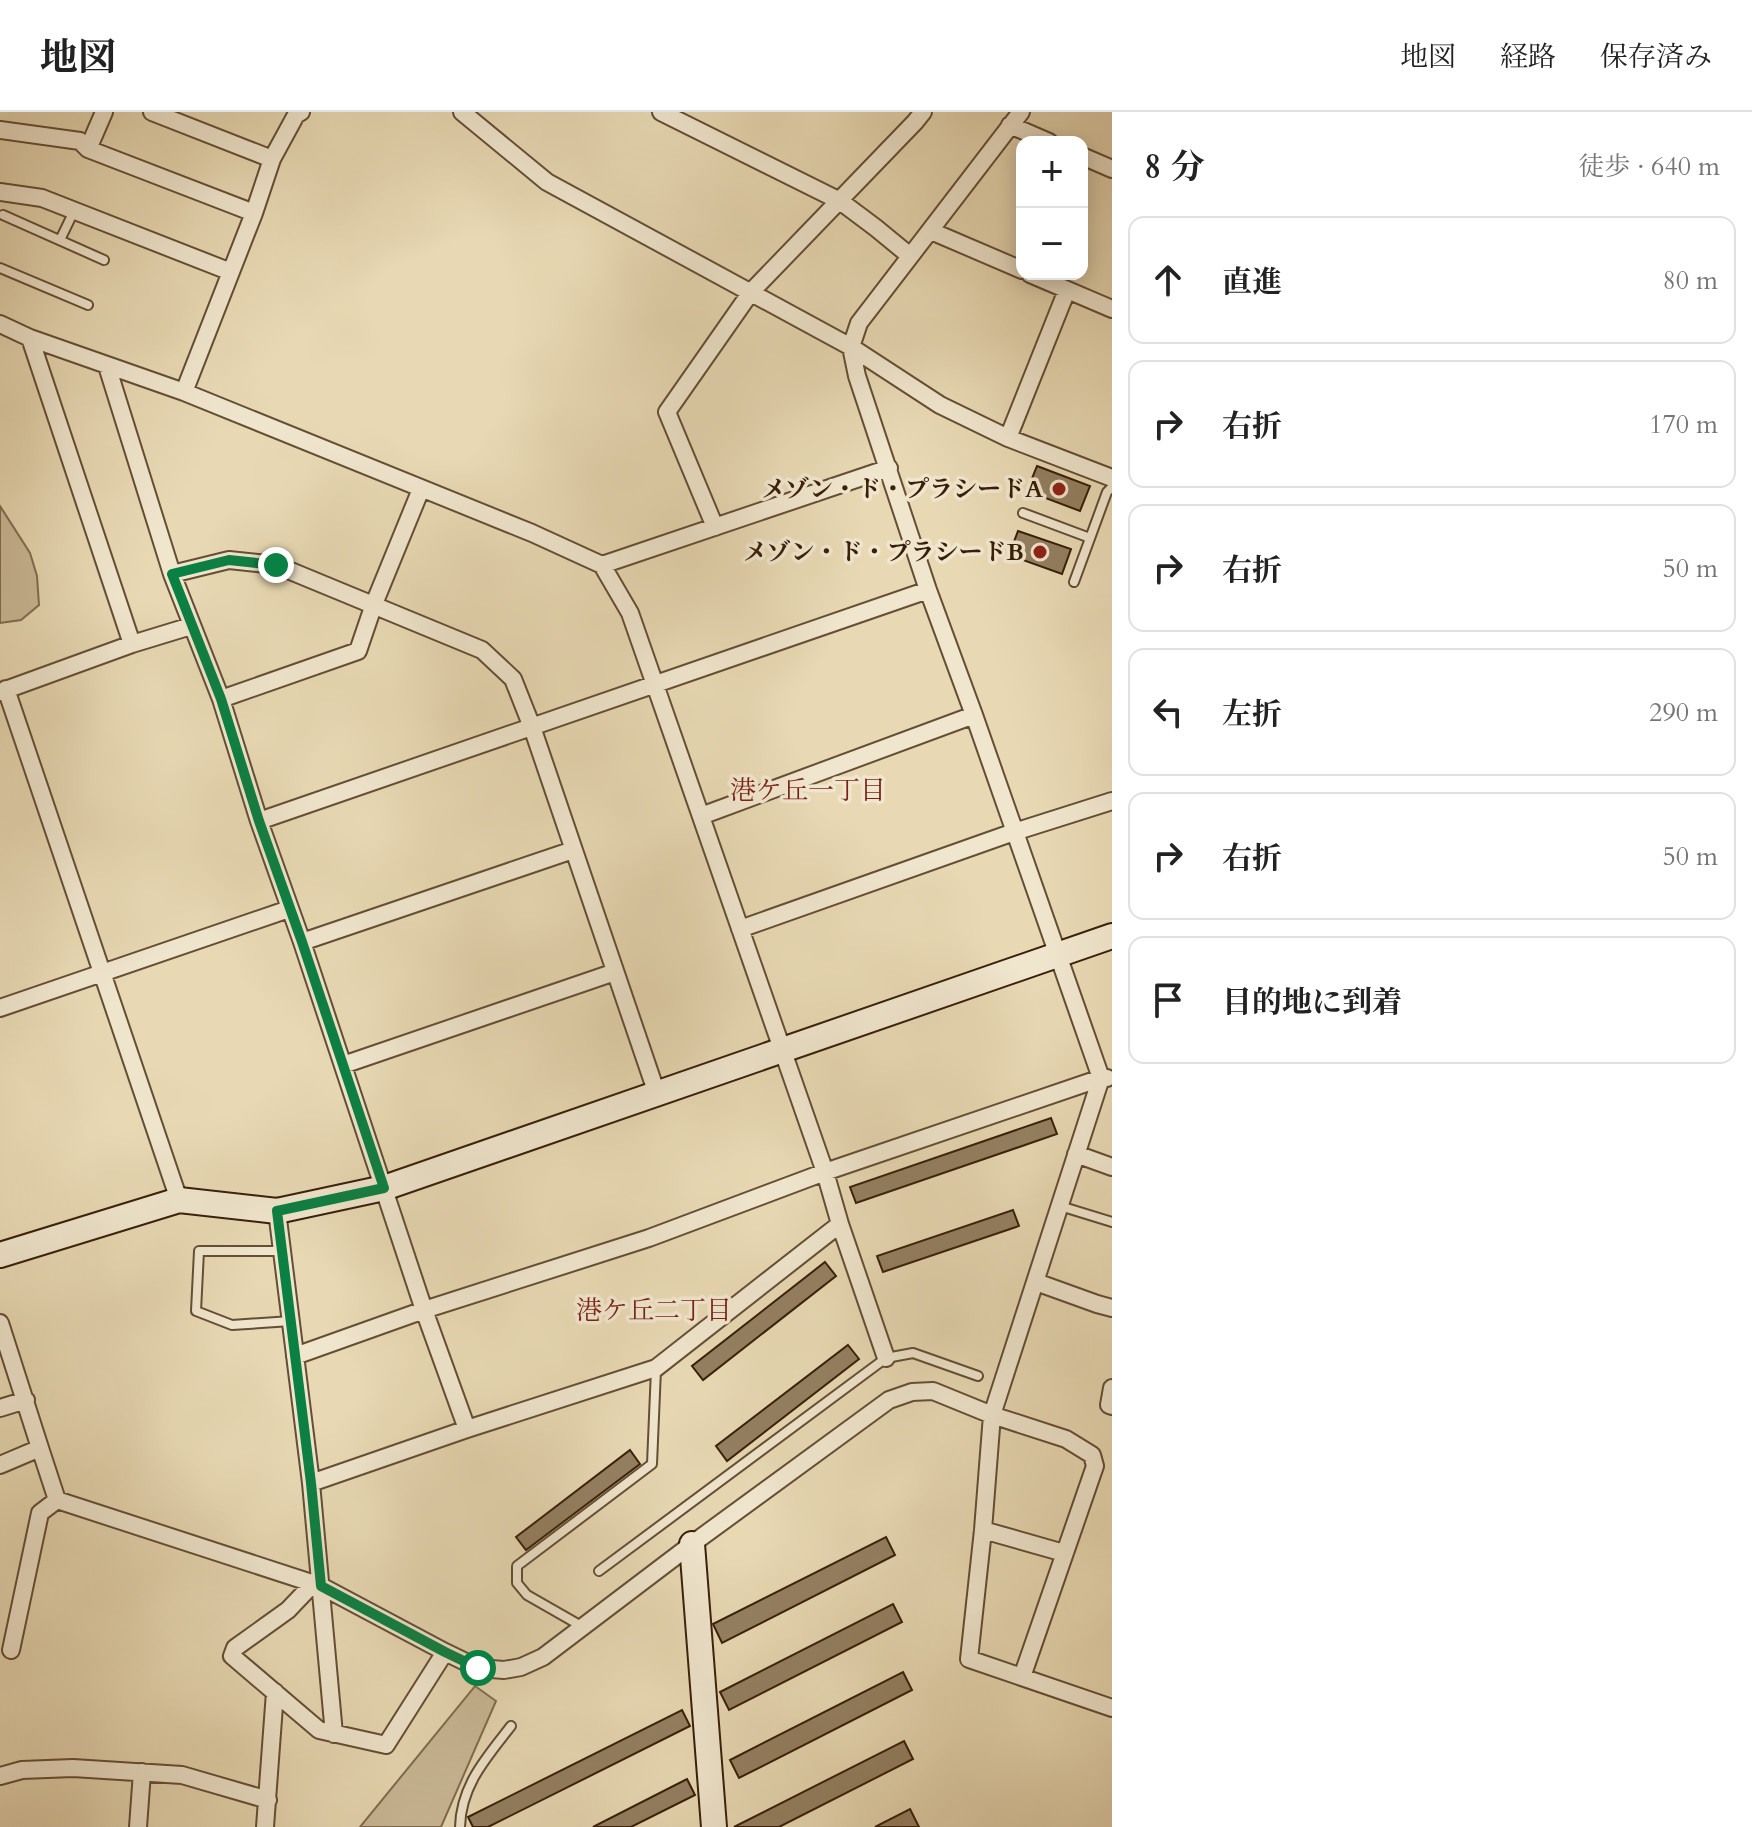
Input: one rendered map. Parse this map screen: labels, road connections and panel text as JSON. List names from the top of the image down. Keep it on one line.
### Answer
{"districts":["港ケ丘一丁目","港ケ丘二丁目"],"places":["メゾン・ド・プラシードA","メゾン・ド・プラシードB"],"page":{"header":"地図","nav":["地図","経路","保存済み"],"heading":["8 分","徒歩 · 640 m"],"map_buttons":["+","−"],"list":[["直進","80 m"],["右折","170 m"],["右折","50 m"],["左折","290 m"],["右折","50 m"],"目的地に到着"]}}
